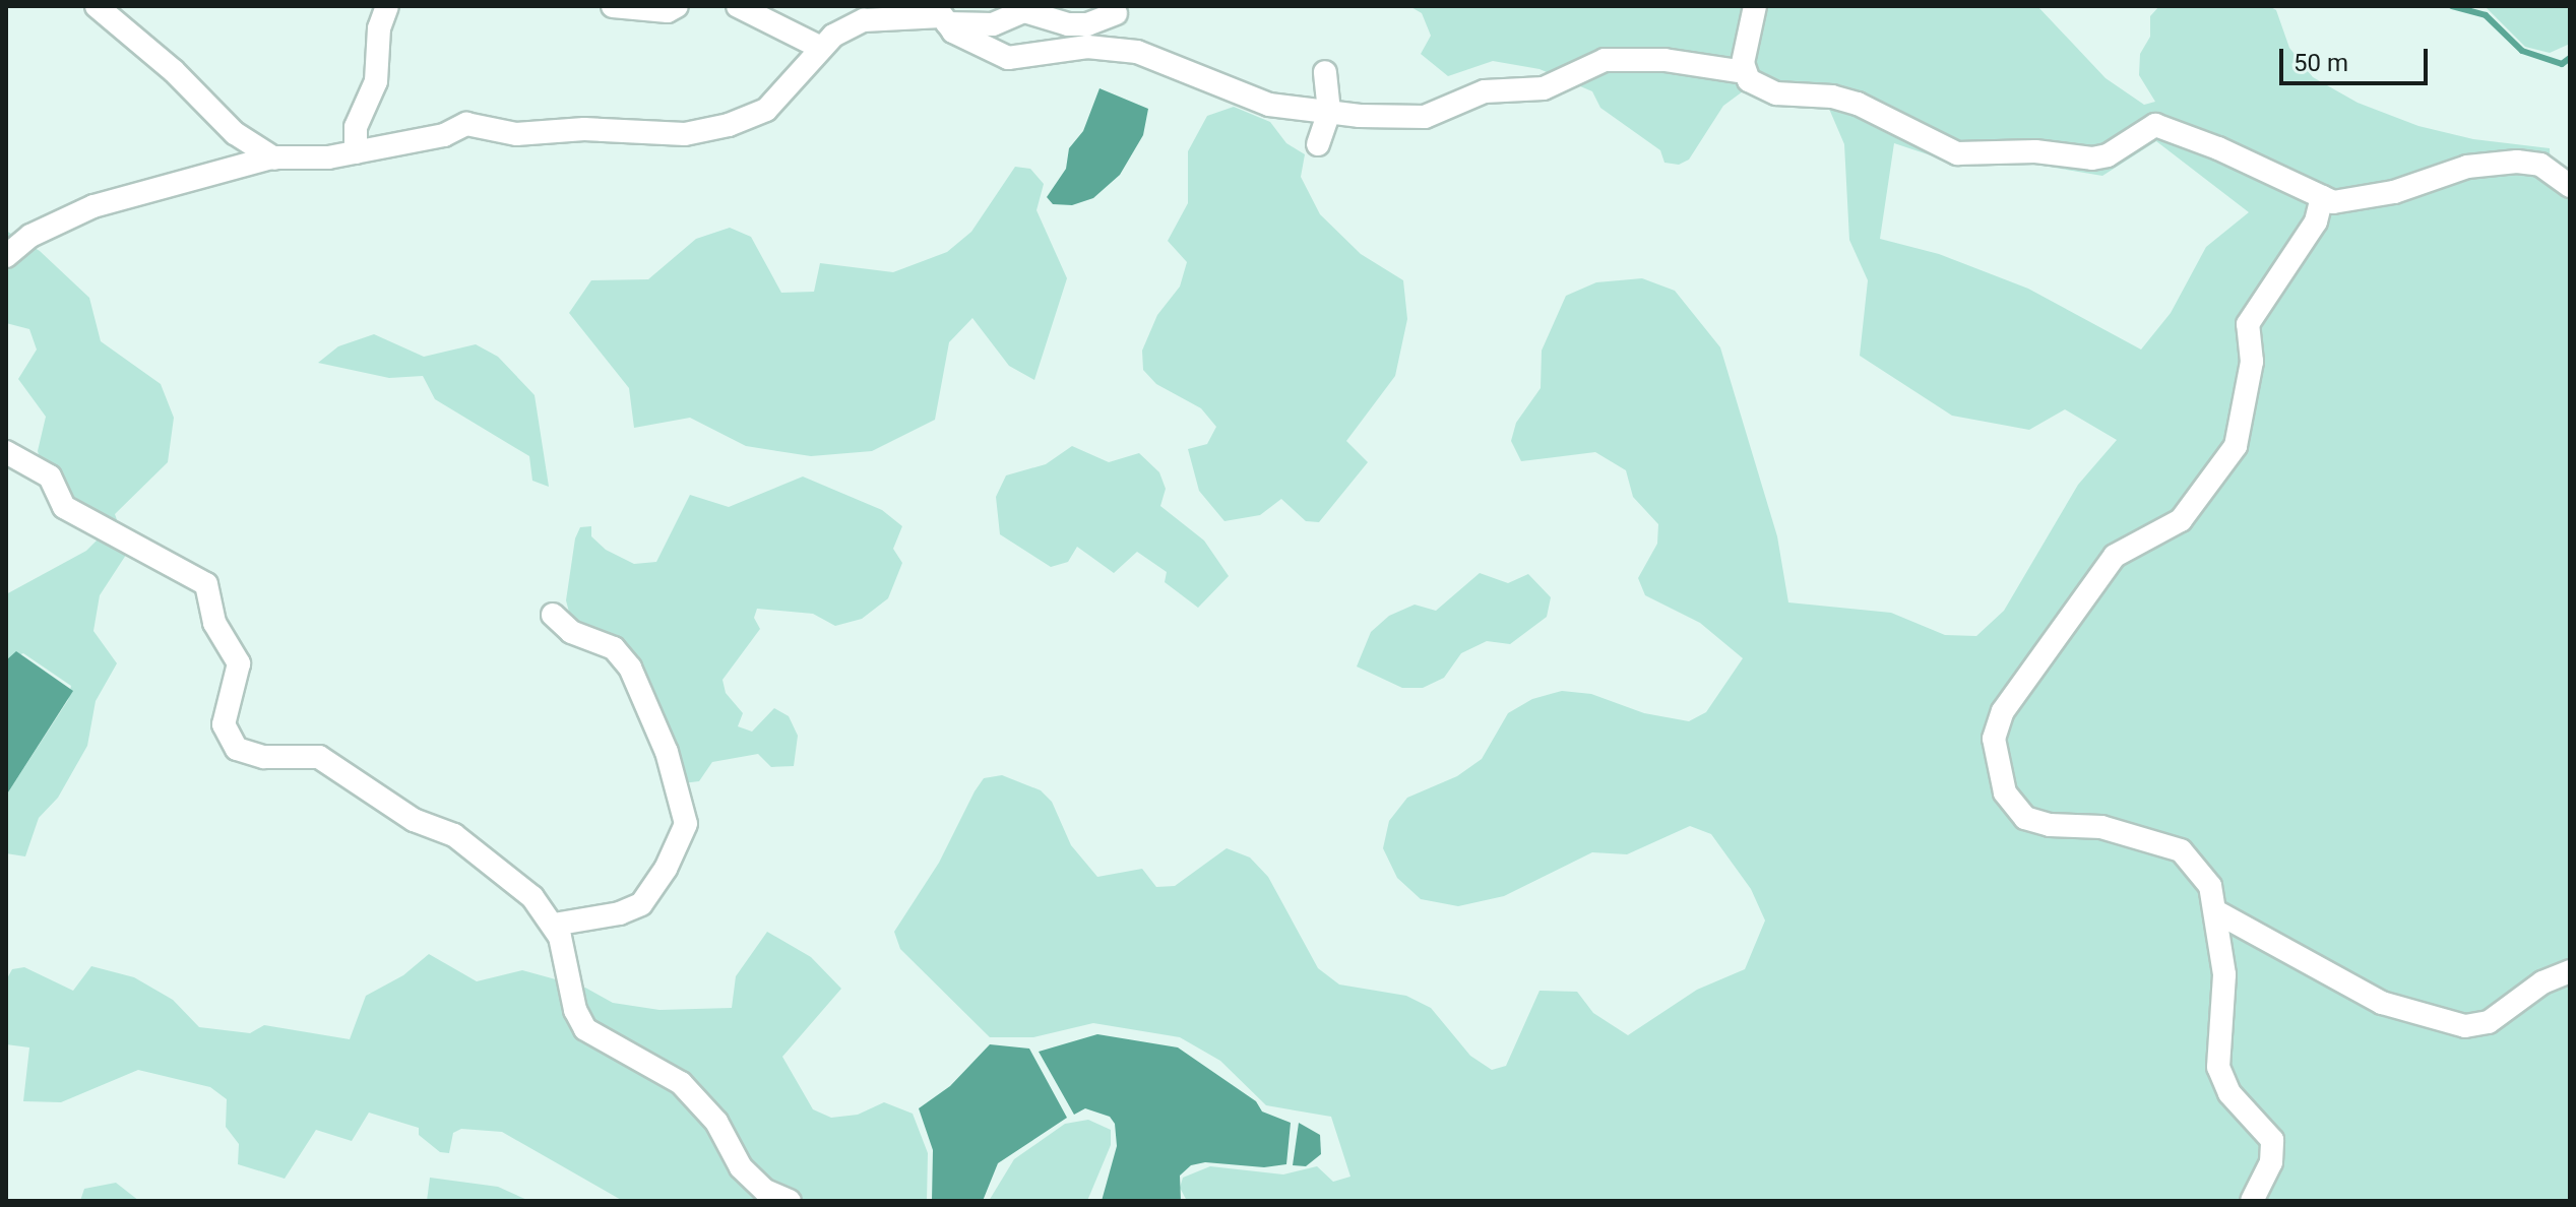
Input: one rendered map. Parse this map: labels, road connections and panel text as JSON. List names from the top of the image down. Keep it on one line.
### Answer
{"scale_bar":"50 m"}
